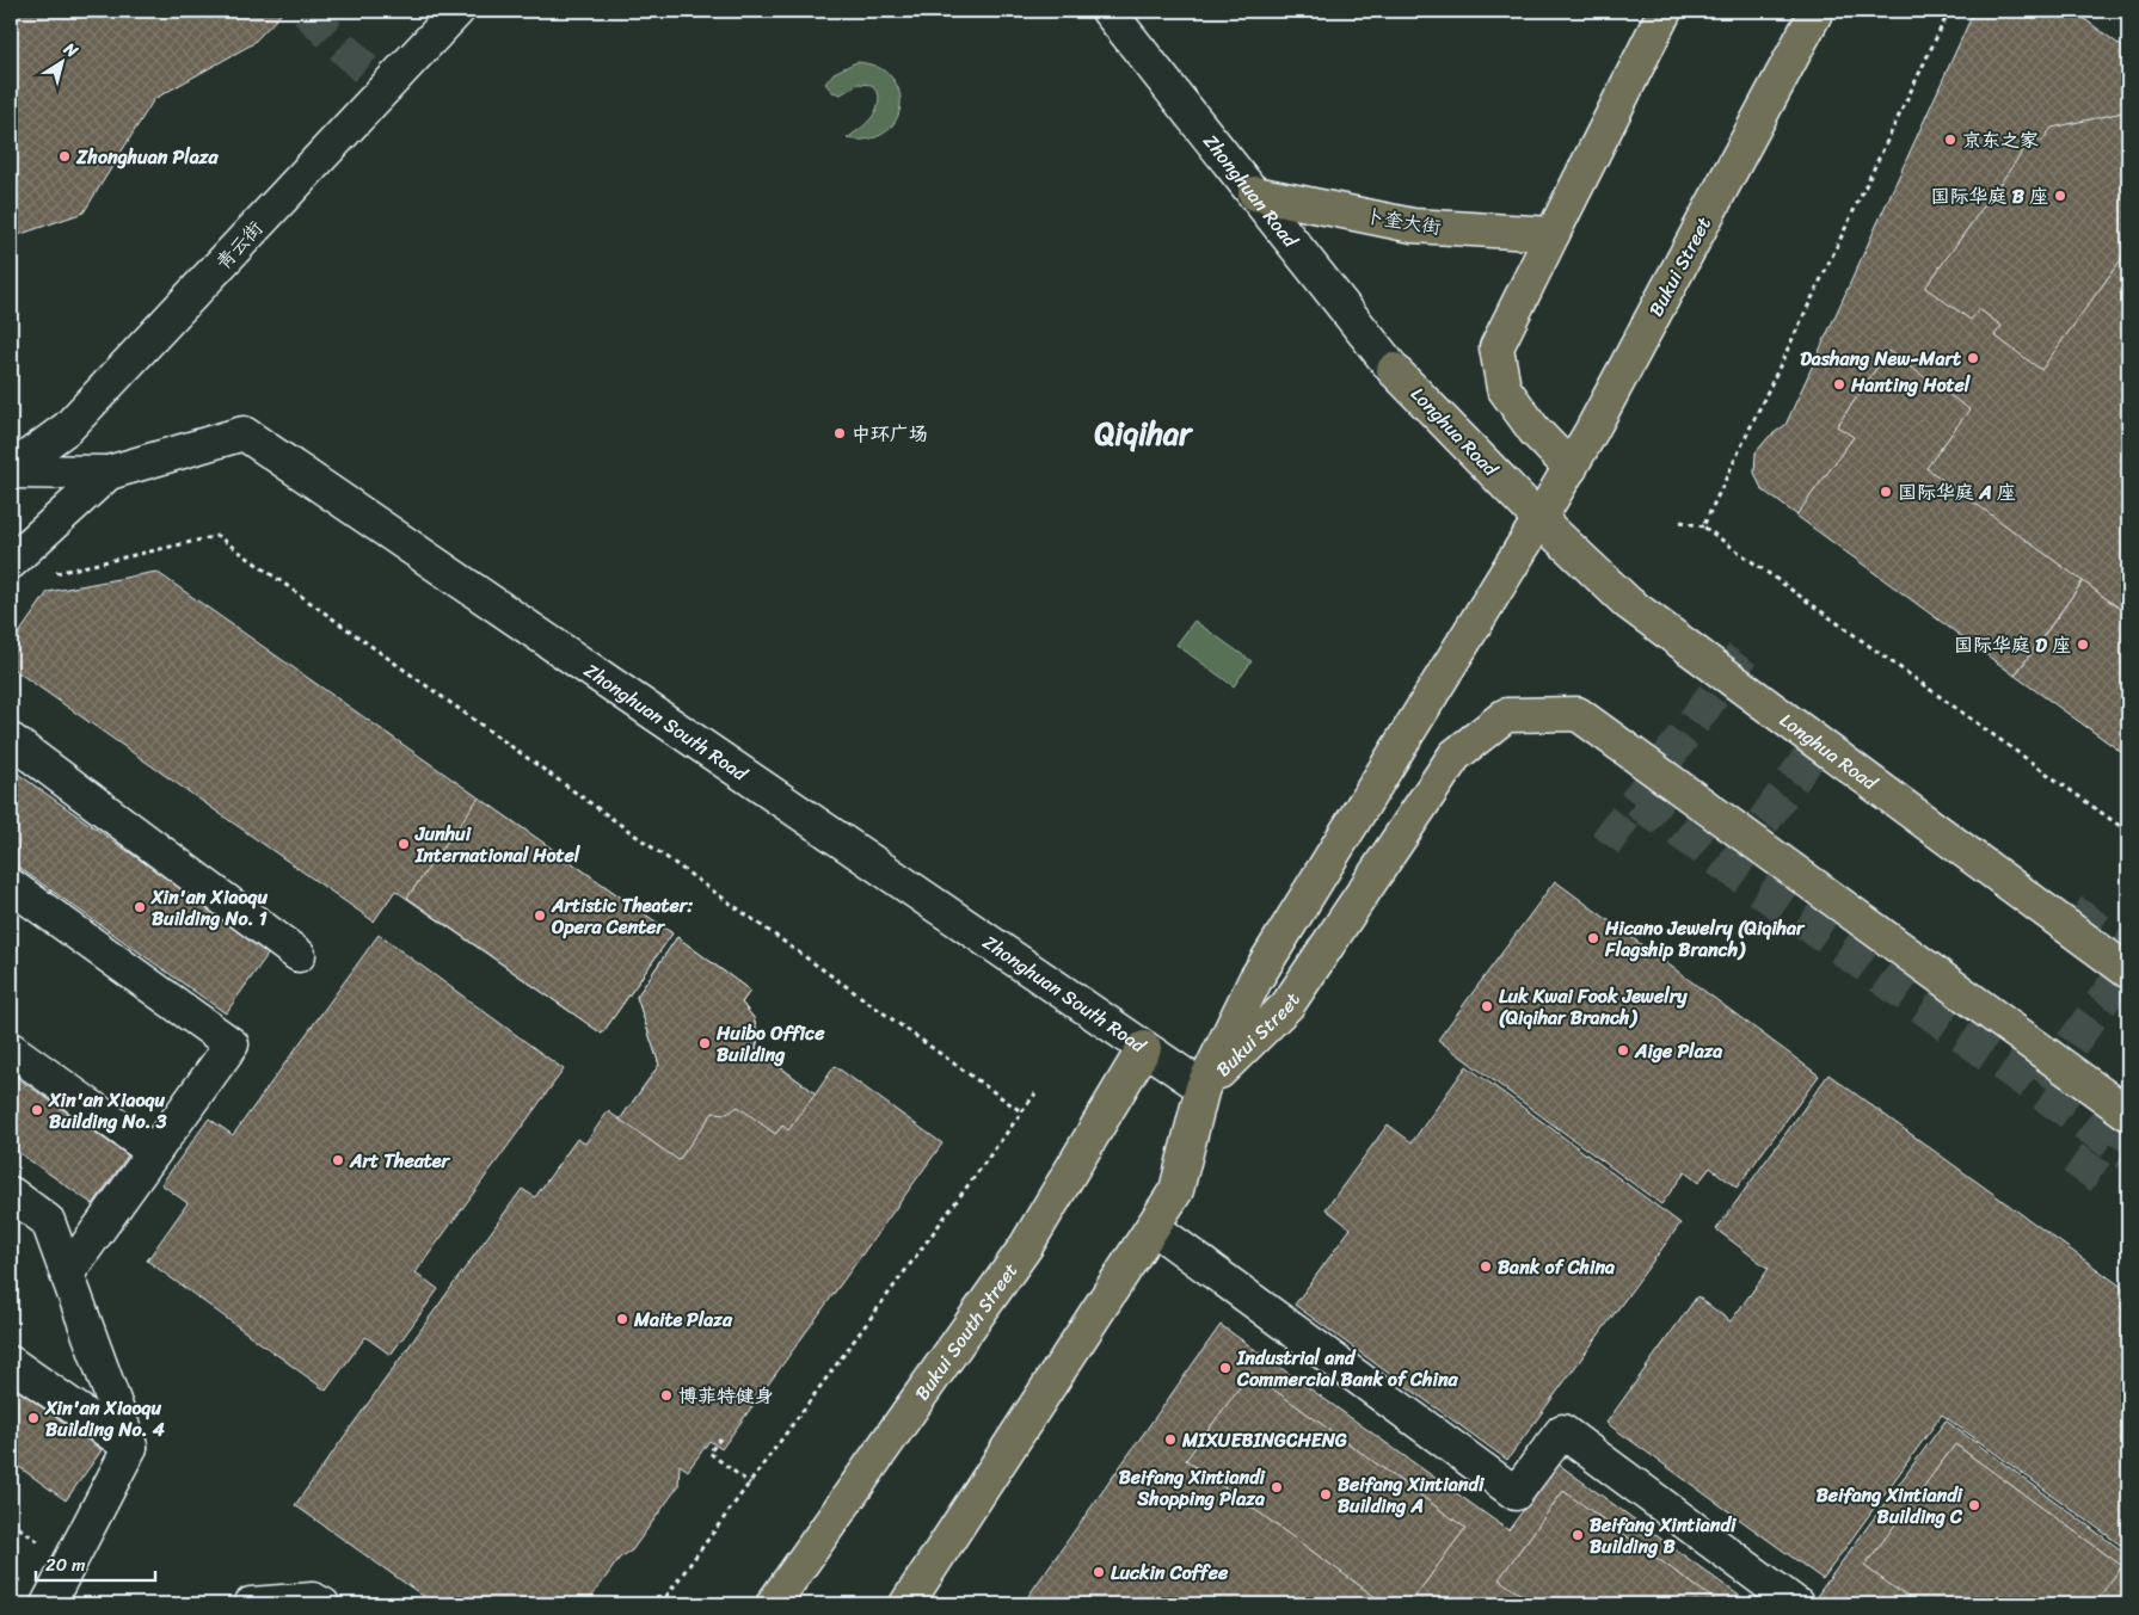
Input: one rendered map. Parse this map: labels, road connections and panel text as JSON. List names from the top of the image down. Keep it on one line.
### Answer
{"streets":{"main road":["Zhonghuan Road","卜奎大街","青云街","Bukui Street","Longhua Road","Zhonghuan South Road","Bukui South Street"]},"crossings":[["Zhonghuan Road","卜奎大街"],["Zhonghuan Road","Longhua Road"],["Bukui Street","Longhua Road"],["Bukui Street","Zhonghuan South Road"],["Zhonghuan South Road","Bukui South Street"]],"districts":["Qiqihar"],"places":["京东之家","Zhonghuan Plaza","国际华庭 B 座","Dashang New-Mart","Hanting Hotel","中环广场","国际华庭 A 座","国际华庭 D 座","Junhui International Hotel","Xin'an Xiaoqu Building No. 1","Artistic Theater: Opera Center","Hicano Jewelry (Qiqihar Flagship Branch)","Luk Kwai Fook Jewelry (Qiqihar Branch)","Huibo Office Building","Aige Plaza","Xin'an Xiaoqu Building No. 3","Art Theater","Bank of China","Maite Plaza","Industrial and Commercial Bank of China","博菲特健身","Xin'an Xiaoqu Building No. 4","MIXUEBINGCHENG","Beifang Xintiandi Shopping Plaza","Beifang Xintiandi Building A","Beifang Xintiandi Building C","Beifang Xintiandi Building B","Luckin Coffee"],"scale_bar":"20 m","north":"top right"}
